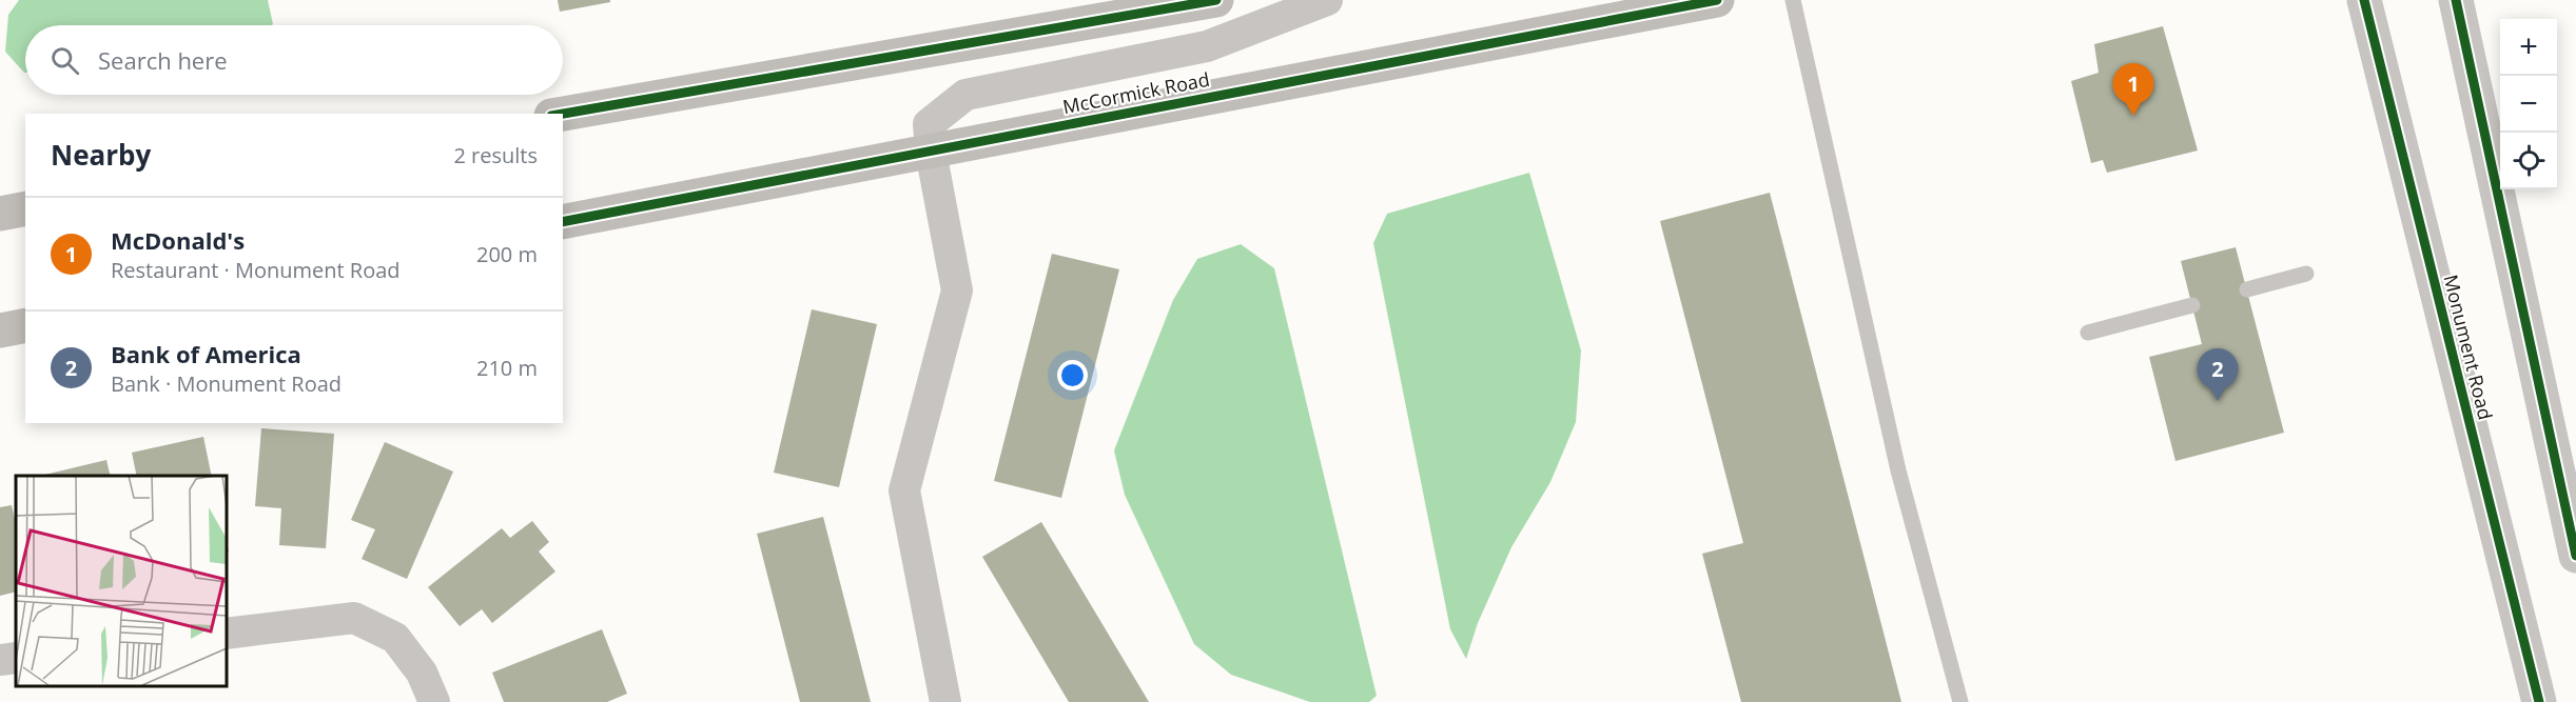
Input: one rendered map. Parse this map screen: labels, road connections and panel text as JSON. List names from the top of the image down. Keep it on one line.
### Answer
{"streets":{"main road":["McCormick Road"],"street":["Monument Road"]},"page":{"map_buttons":["+","−"],"search":"Search here","pins":["1","2"],"heading":["Nearby","2 results"],"list":[{"mark":"1","name":"McDonald's","note":"Restaurant · Monument Road","value":"200 m"},{"mark":"2","name":"Bank of America","note":"Bank · Monument Road","value":"210 m"}]}}
